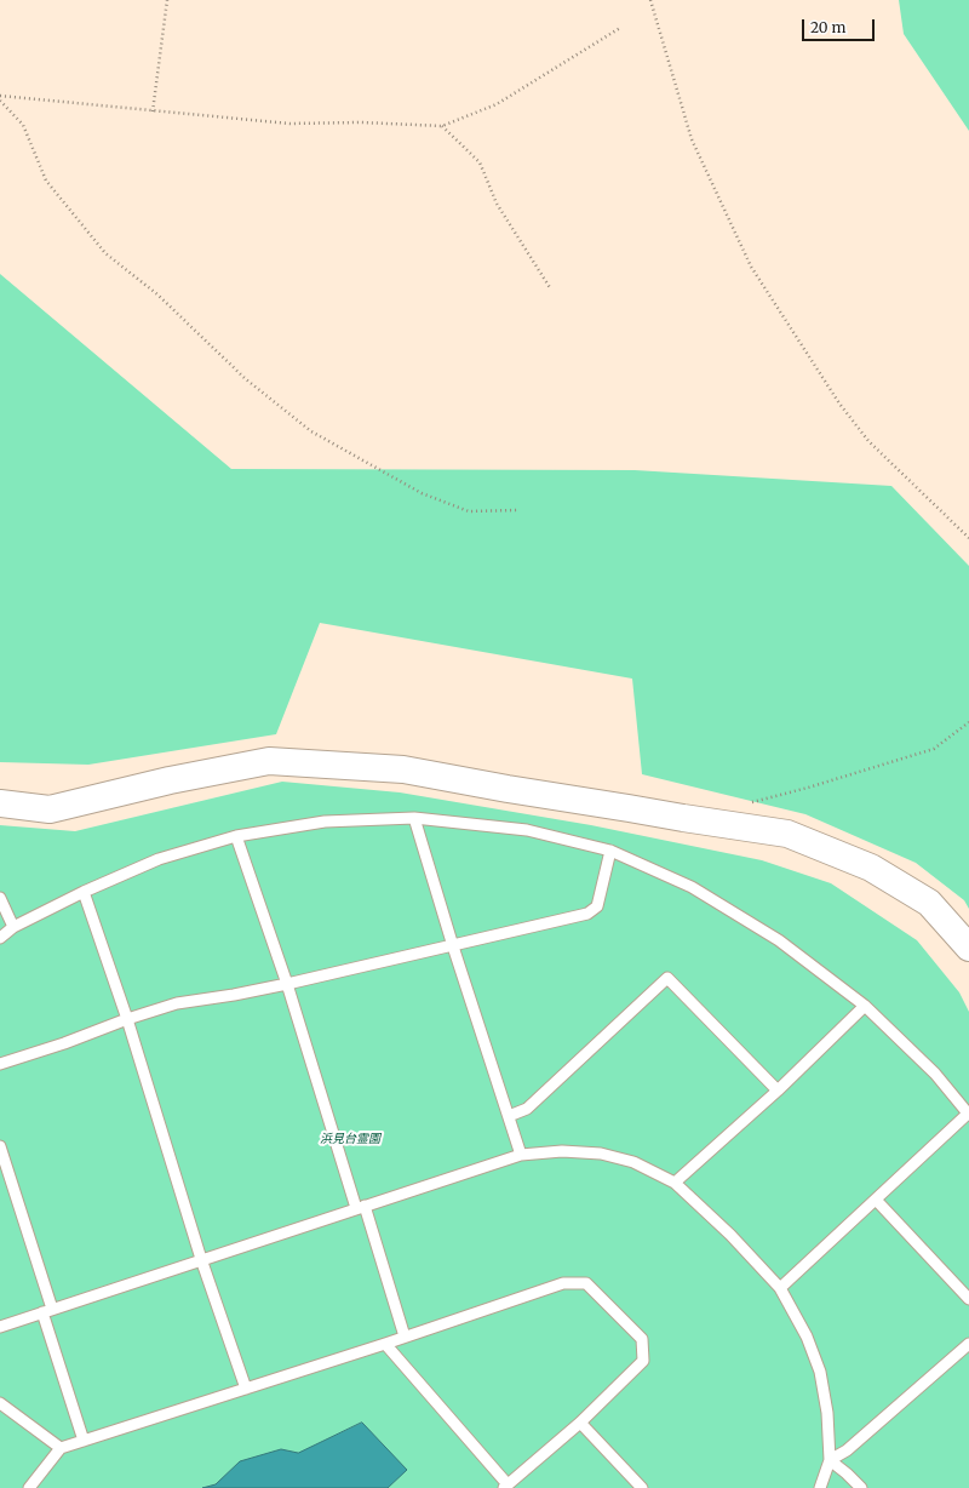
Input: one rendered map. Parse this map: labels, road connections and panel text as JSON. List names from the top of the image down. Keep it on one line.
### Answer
{"parks":["浜見台霊園"],"scale_bar":"20 m"}
